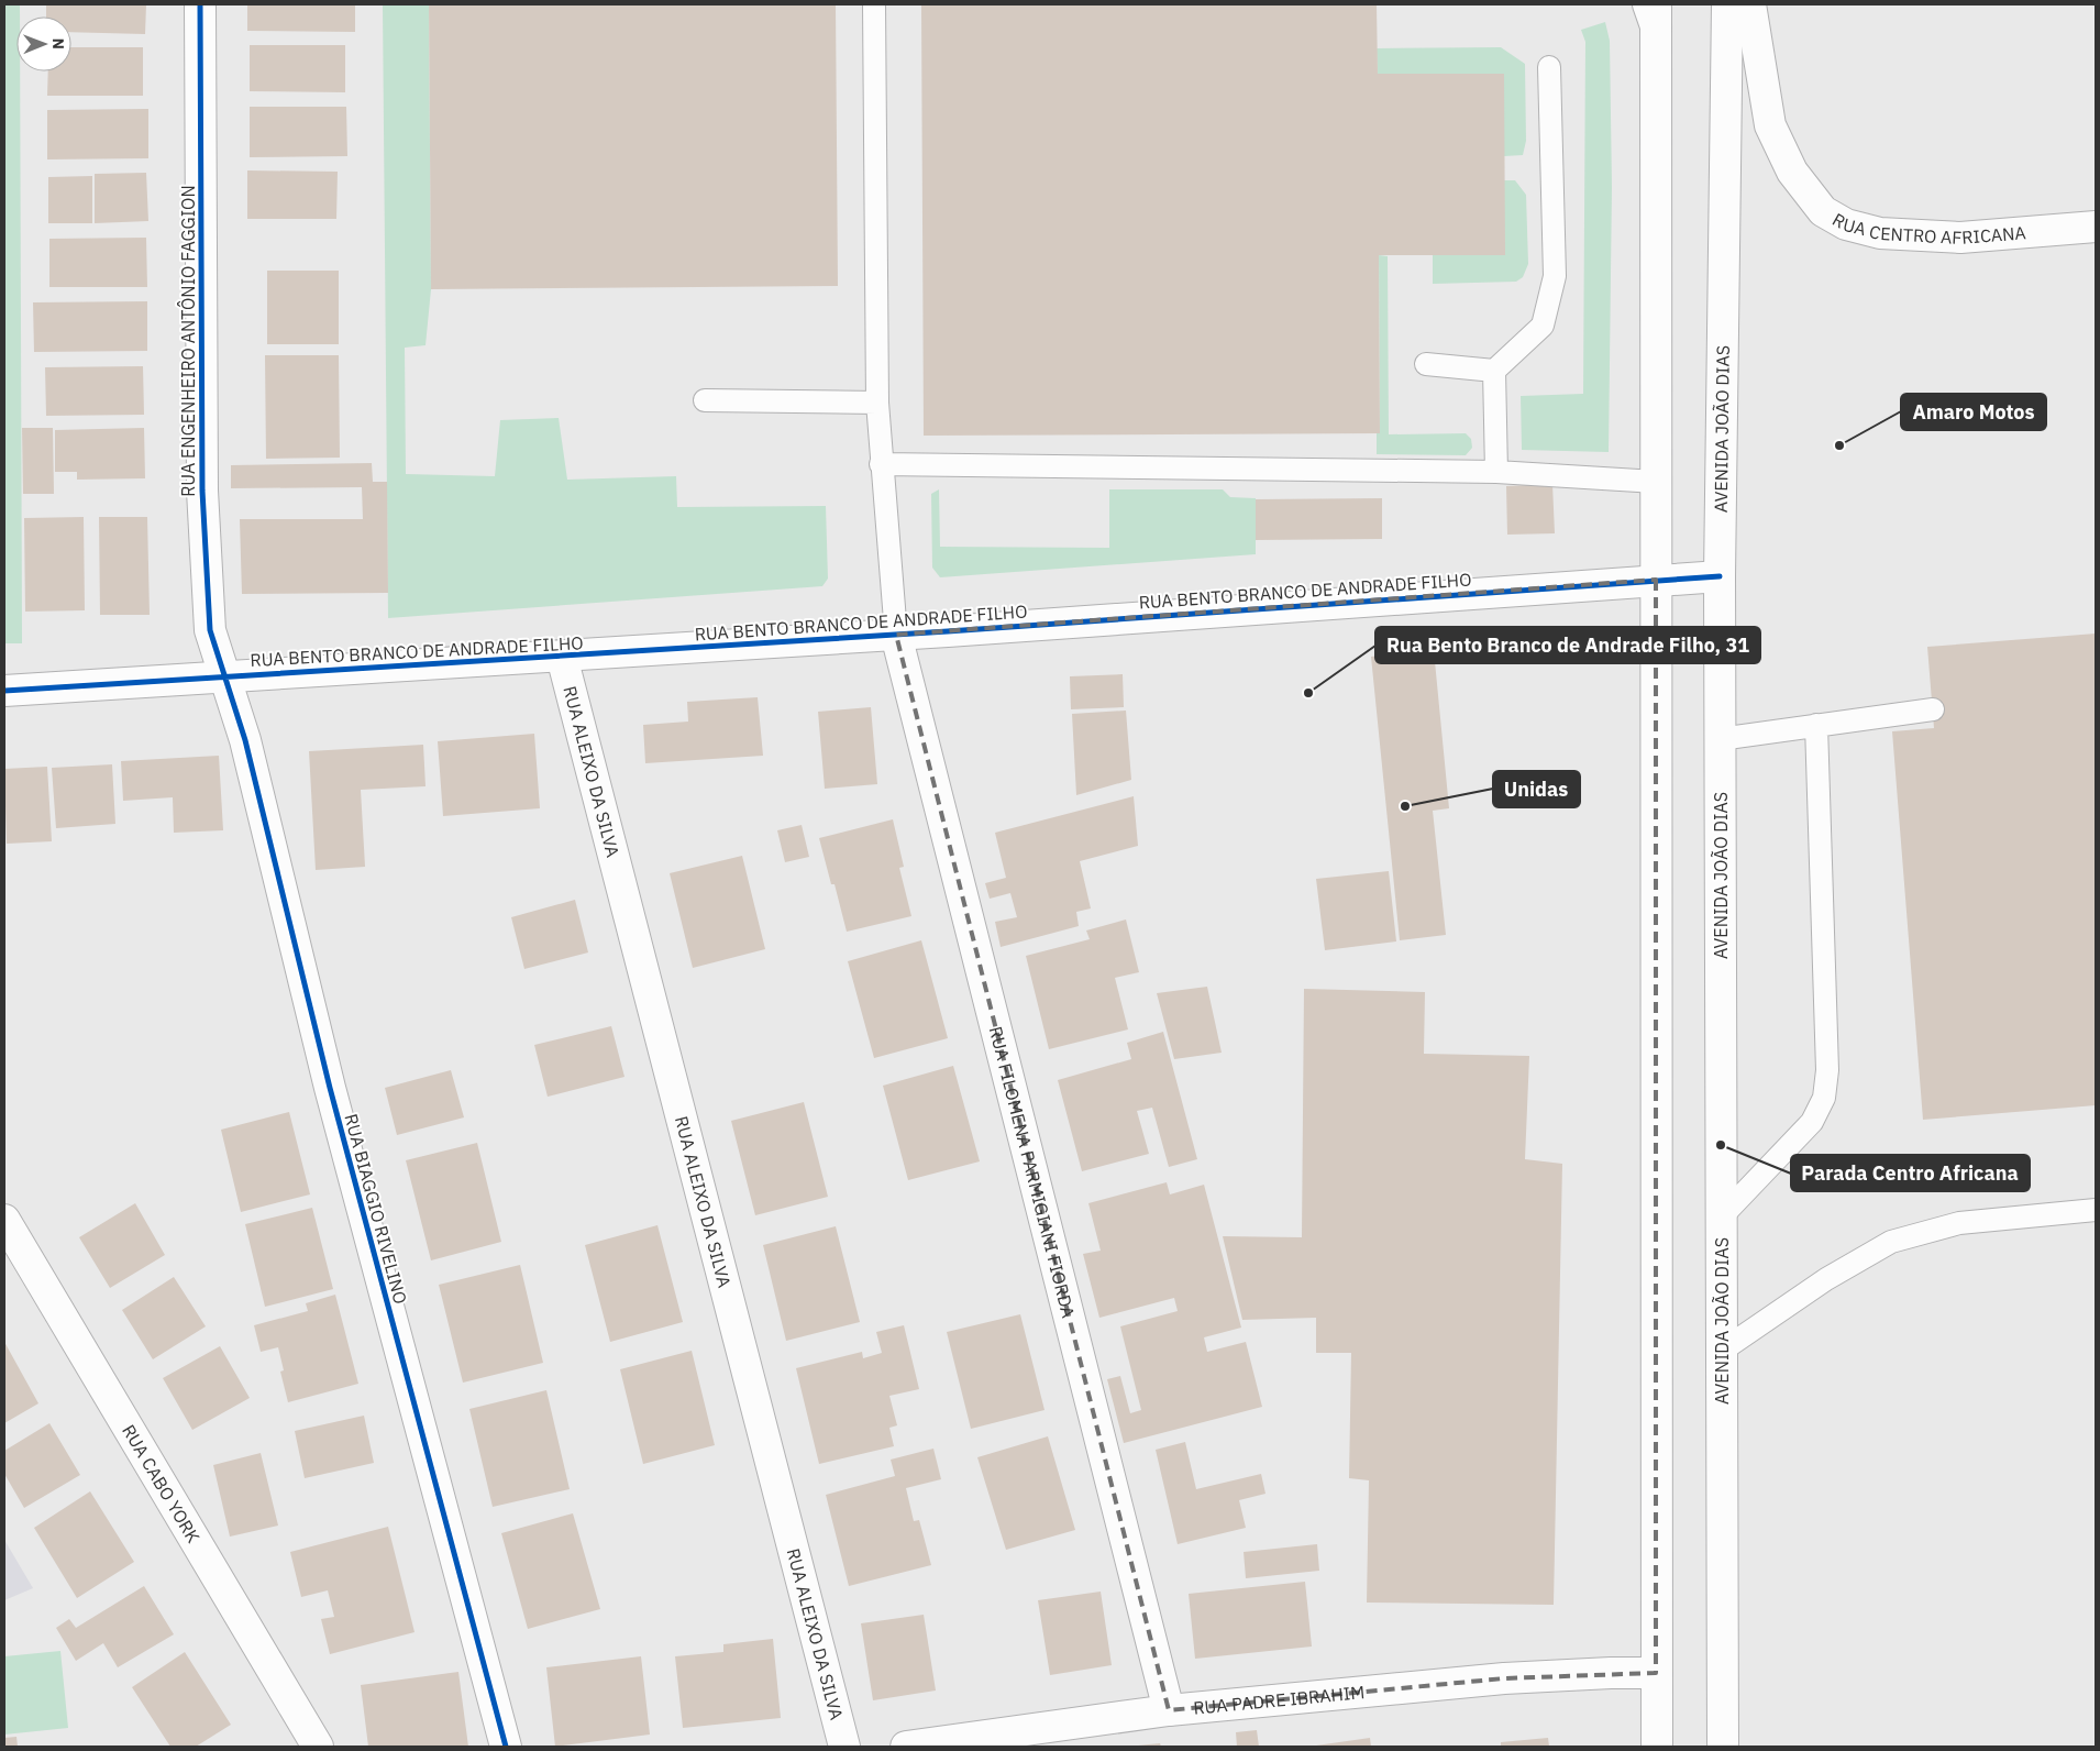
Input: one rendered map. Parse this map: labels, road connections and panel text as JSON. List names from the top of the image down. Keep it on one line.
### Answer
{"streets":{"street":["RUA CENTRO AFRICANA","RUA ENGENHEIRO ANTÔNIO FAGGION","AVENIDA JOÃO DIAS","RUA BENTO BRANCO DE ANDRADE FILHO","RUA ALEIXO DA SILVA","RUA FILOMENA PARMIGIANI FIORDA","RUA BIAGGIO RIVELINO","RUA CABO YORK","RUA PADRE IBRAHIM"]},"crossings":[["RUA ENGENHEIRO ANTÔNIO FAGGION","RUA BENTO BRANCO DE ANDRADE FILHO"],["RUA ENGENHEIRO ANTÔNIO FAGGION","RUA BIAGGIO RIVELINO"],["AVENIDA JOÃO DIAS","RUA BENTO BRANCO DE ANDRADE FILHO"],["RUA BENTO BRANCO DE ANDRADE FILHO","RUA ALEIXO DA SILVA"],["RUA BENTO BRANCO DE ANDRADE FILHO","RUA FILOMENA PARMIGIANI FIORDA"],["RUA BENTO BRANCO DE ANDRADE FILHO","RUA BIAGGIO RIVELINO"],["RUA FILOMENA PARMIGIANI FIORDA","RUA PADRE IBRAHIM"]],"places":["Amaro Motos","Rua Bento Branco de Andrade Filho, 31","Unidas","Parada Centro Africana"],"north":"right"}
